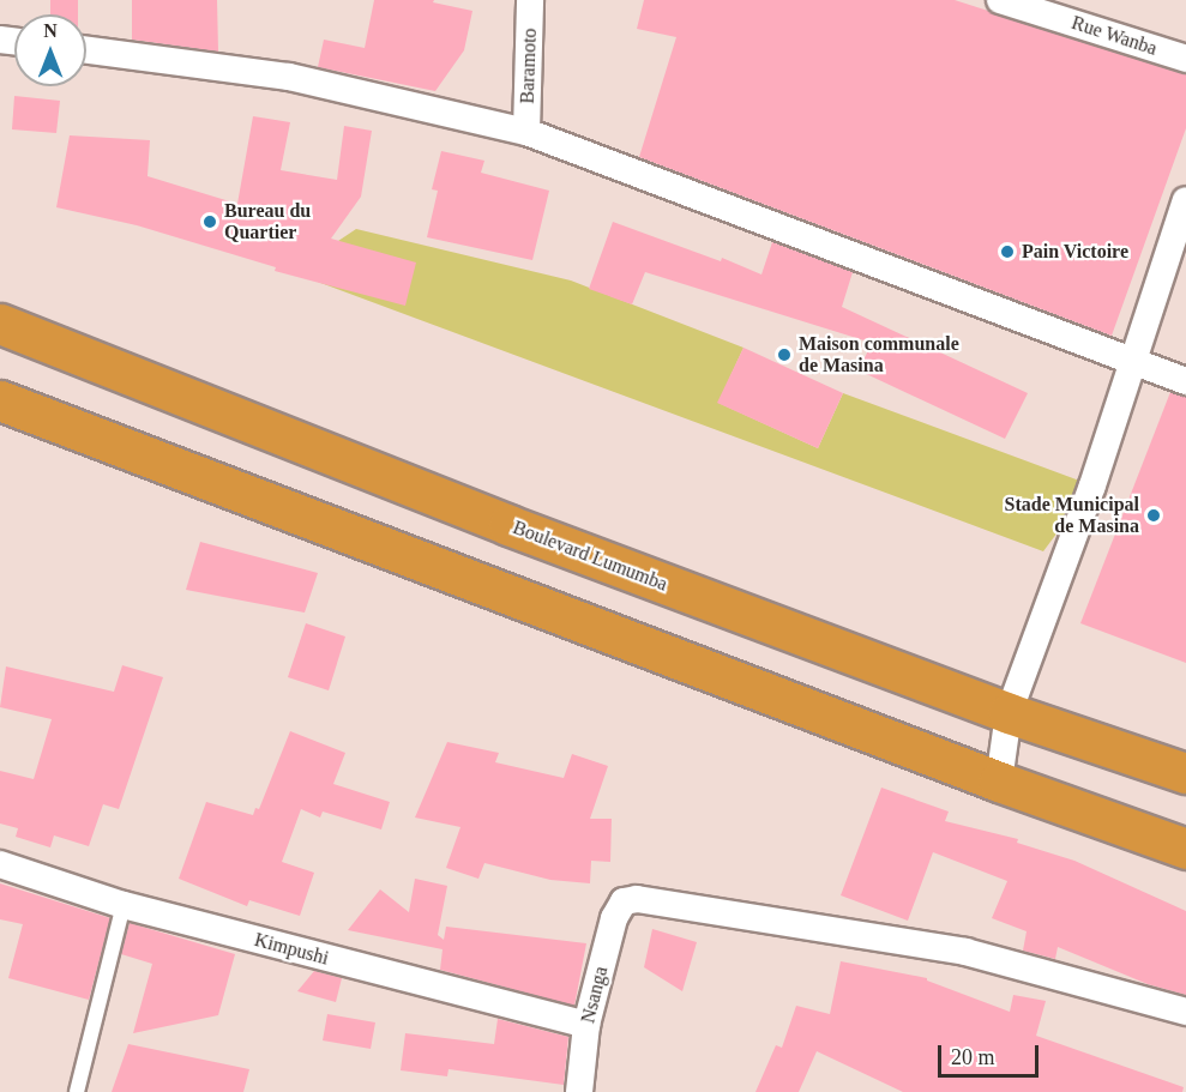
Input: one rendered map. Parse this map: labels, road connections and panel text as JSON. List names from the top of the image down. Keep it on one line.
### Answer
{"streets":{"highway":["Boulevard Lumumba"],"street":["Rue Wanba","Baramoto","Kimpushi","Nsanga"]},"crossings":[["Kimpushi","Nsanga"]],"places":["Bureau du Quartier","Pain Victoire","Maison communale de Masina","Stade Municipal de Masina"],"scale_bar":"20 m","north":"top"}
